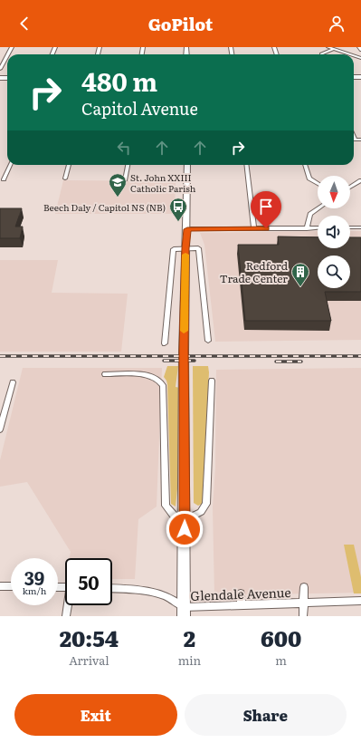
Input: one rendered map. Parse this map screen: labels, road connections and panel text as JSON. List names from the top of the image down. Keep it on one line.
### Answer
{"streets":{"street":["Glendale Avenue"]},"places":{"school or university":["St. John XXIII Catholic Parish"],"bus stop":["Beech Daly / Capitol NS (NB)"],"building":["Redford Trade Center"]},"north":"bottom","page":{"header":"GoPilot","turn":["480 m","Capitol Avenue"],"speed":"39 km/h","limit":"50","eta":["20:54","Arrival","2","min","600","m"],"buttons":["Exit","Share"]}}
